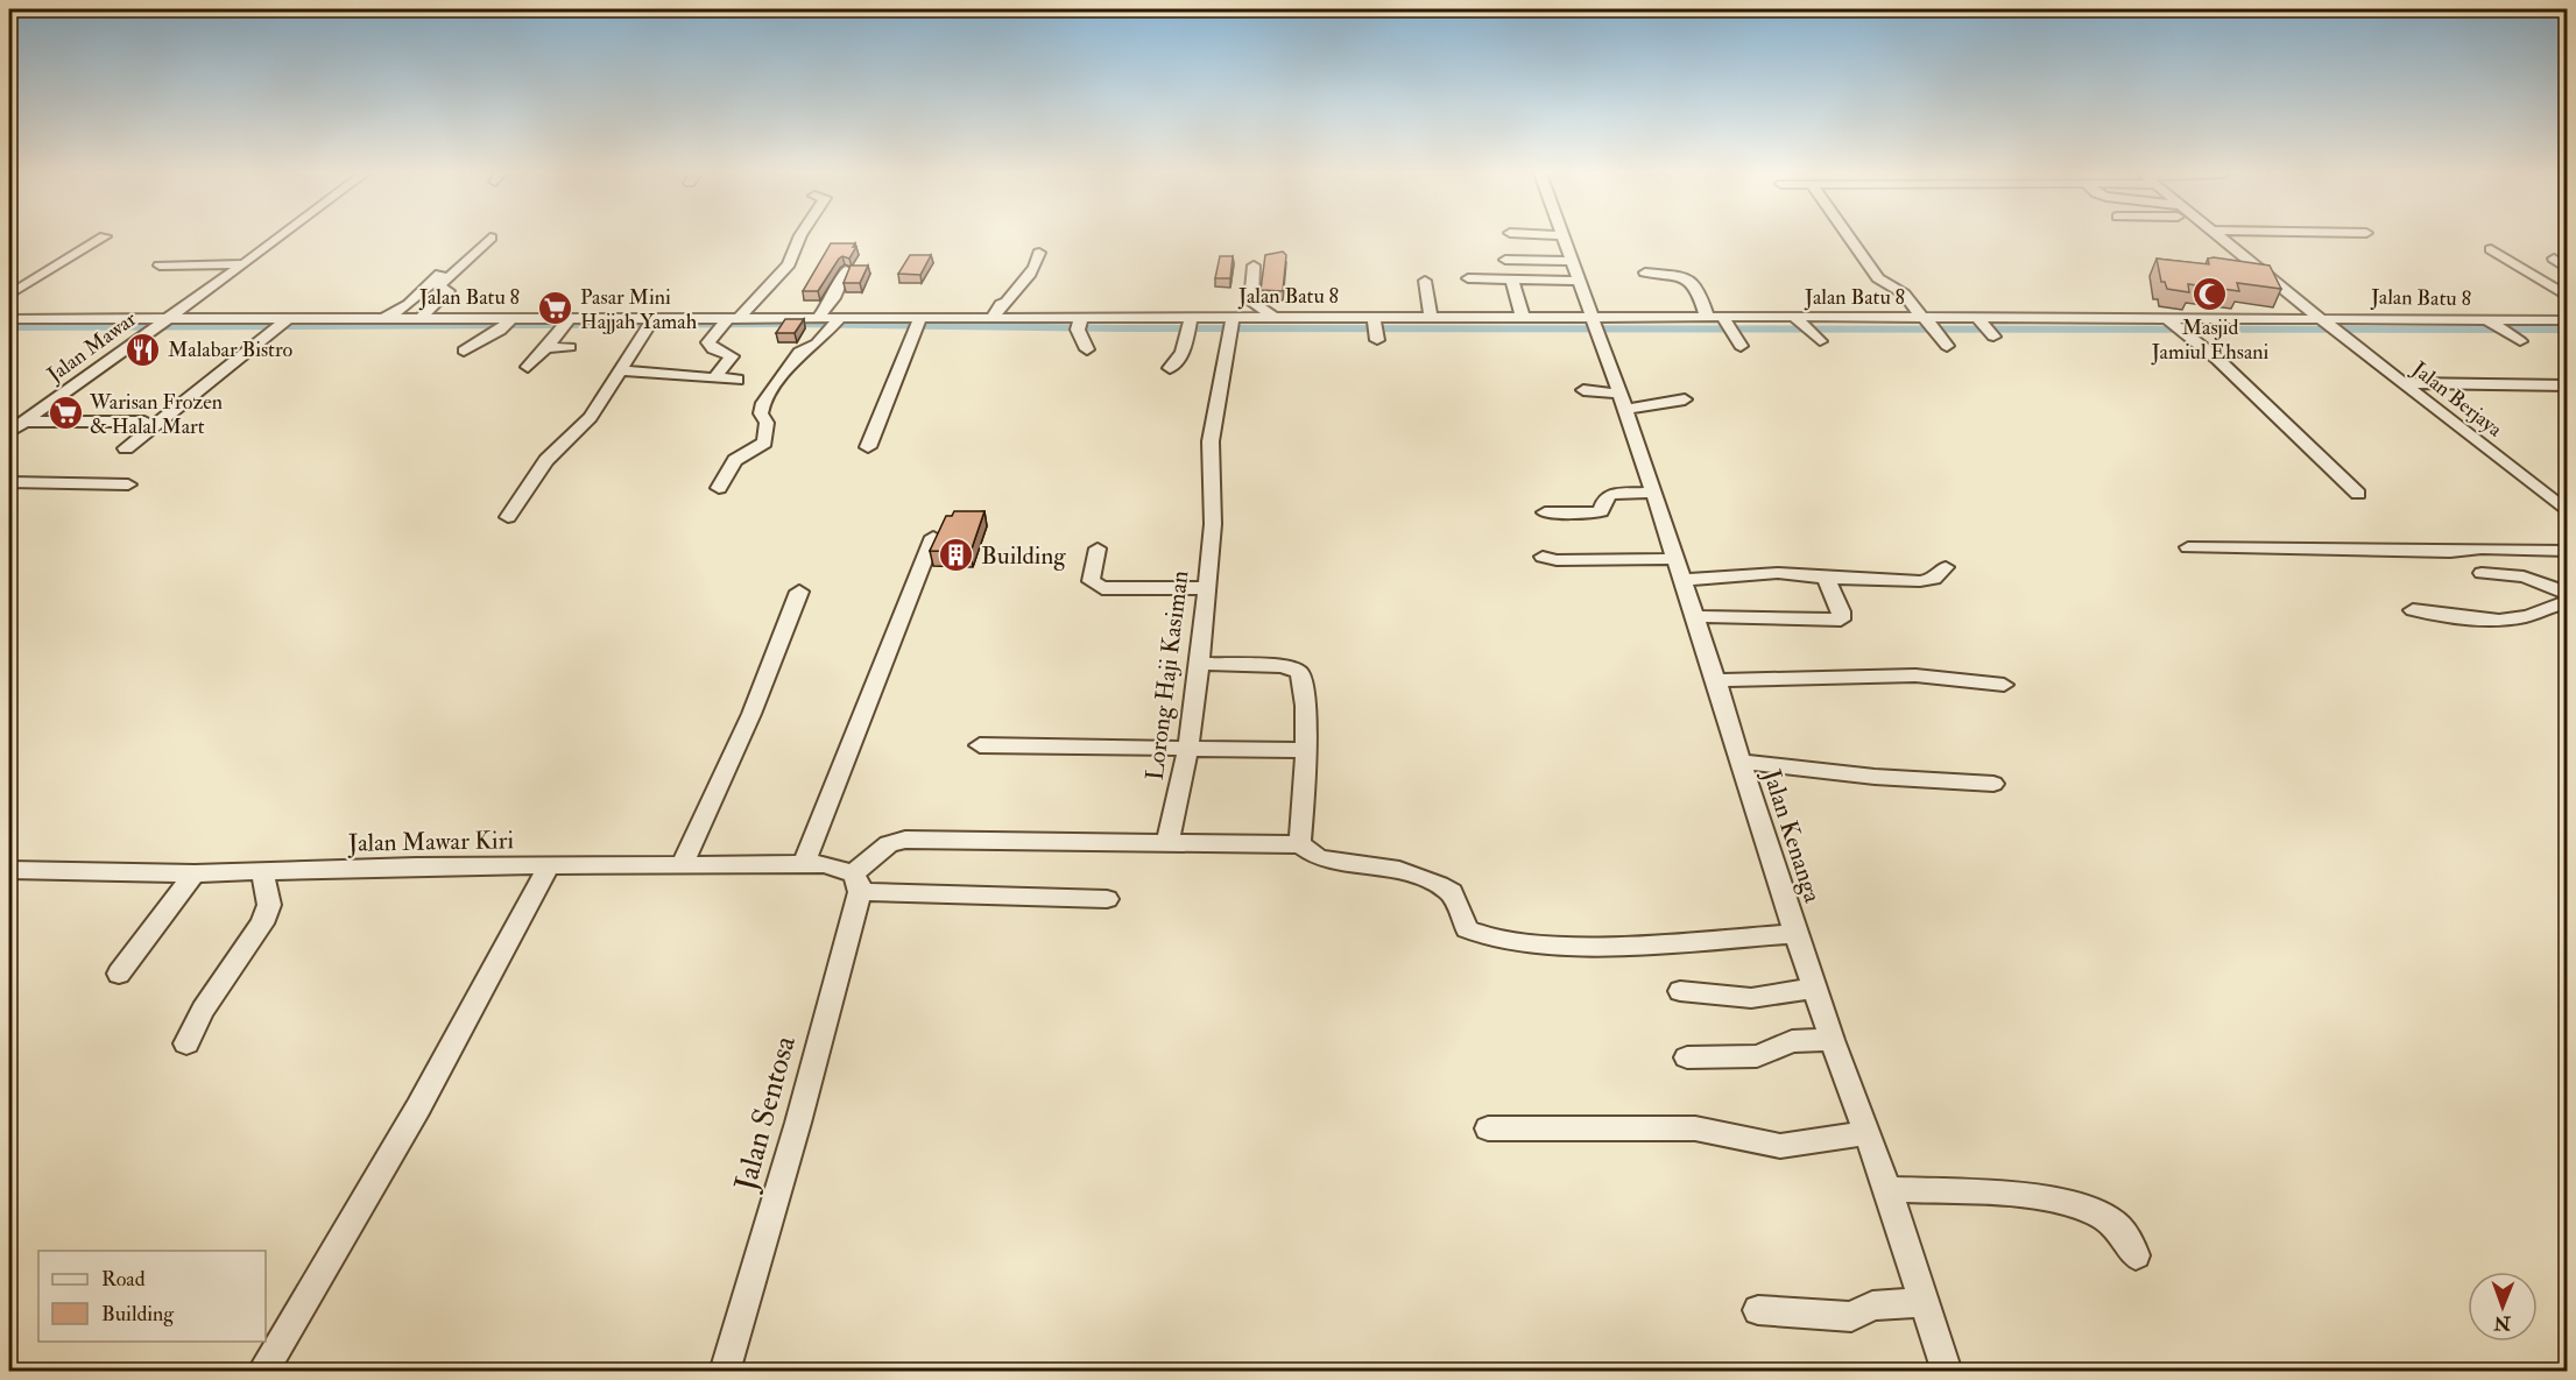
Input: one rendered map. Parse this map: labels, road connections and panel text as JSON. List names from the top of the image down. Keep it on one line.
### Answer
{"streets":{"street":["Jalan Batu 8","Jalan Mawar","Jalan Berjaya","Lorong Haji Kasiman","Jalan Kenanga","Jalan Mawar Kiri","Jalan Sentosa"]},"crossings":[["Jalan Batu 8","Jalan Mawar"],["Jalan Batu 8","Jalan Berjaya"],["Jalan Batu 8","Lorong Haji Kasiman"],["Jalan Batu 8","Jalan Kenanga"],["Jalan Mawar Kiri","Jalan Sentosa"]],"places":{"mosque":["Masjid Jamiul Ehsani"],"supermarket":["Pasar Mini Hajjah Yamah","Warisan Frozen & Halal Mart"],"restaurant":["Malabar Bistro"],"building":["Building"]},"legend":["Road","Building"],"north":"bottom"}
